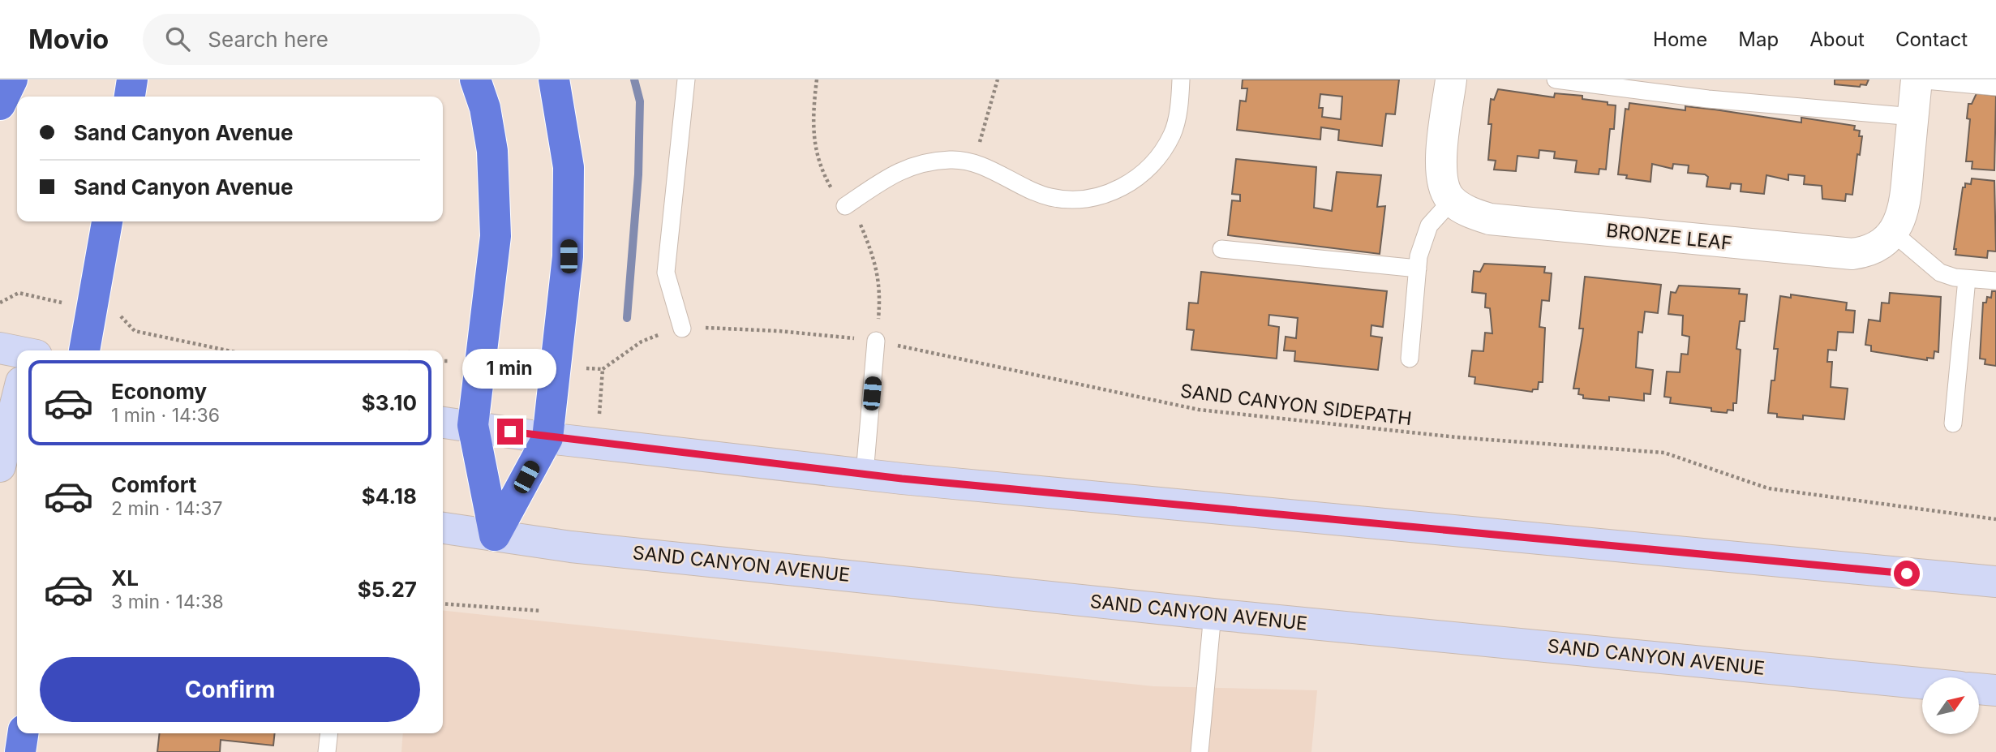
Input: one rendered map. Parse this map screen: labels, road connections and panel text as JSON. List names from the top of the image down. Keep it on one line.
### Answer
{"streets":{"main road":["SAND CANYON AVENUE"],"street":["BRONZE LEAF"],"path":["SAND CANYON SIDEPATH"]},"north":"top right","page":{"header":"Movio","search":"Search here","nav":["Home","Map","About","Contact"],"banner":["Sand Canyon Avenue","Sand Canyon Avenue"],"bubble":"1 min","list":[{"name":"Economy","note":"1 min · 14:36","value":"$3.10"},{"name":"Comfort","note":"2 min · 14:37","value":"$4.18"},{"name":"XL","note":"3 min · 14:38","value":"$5.27"}],"buttons":"Confirm"}}
